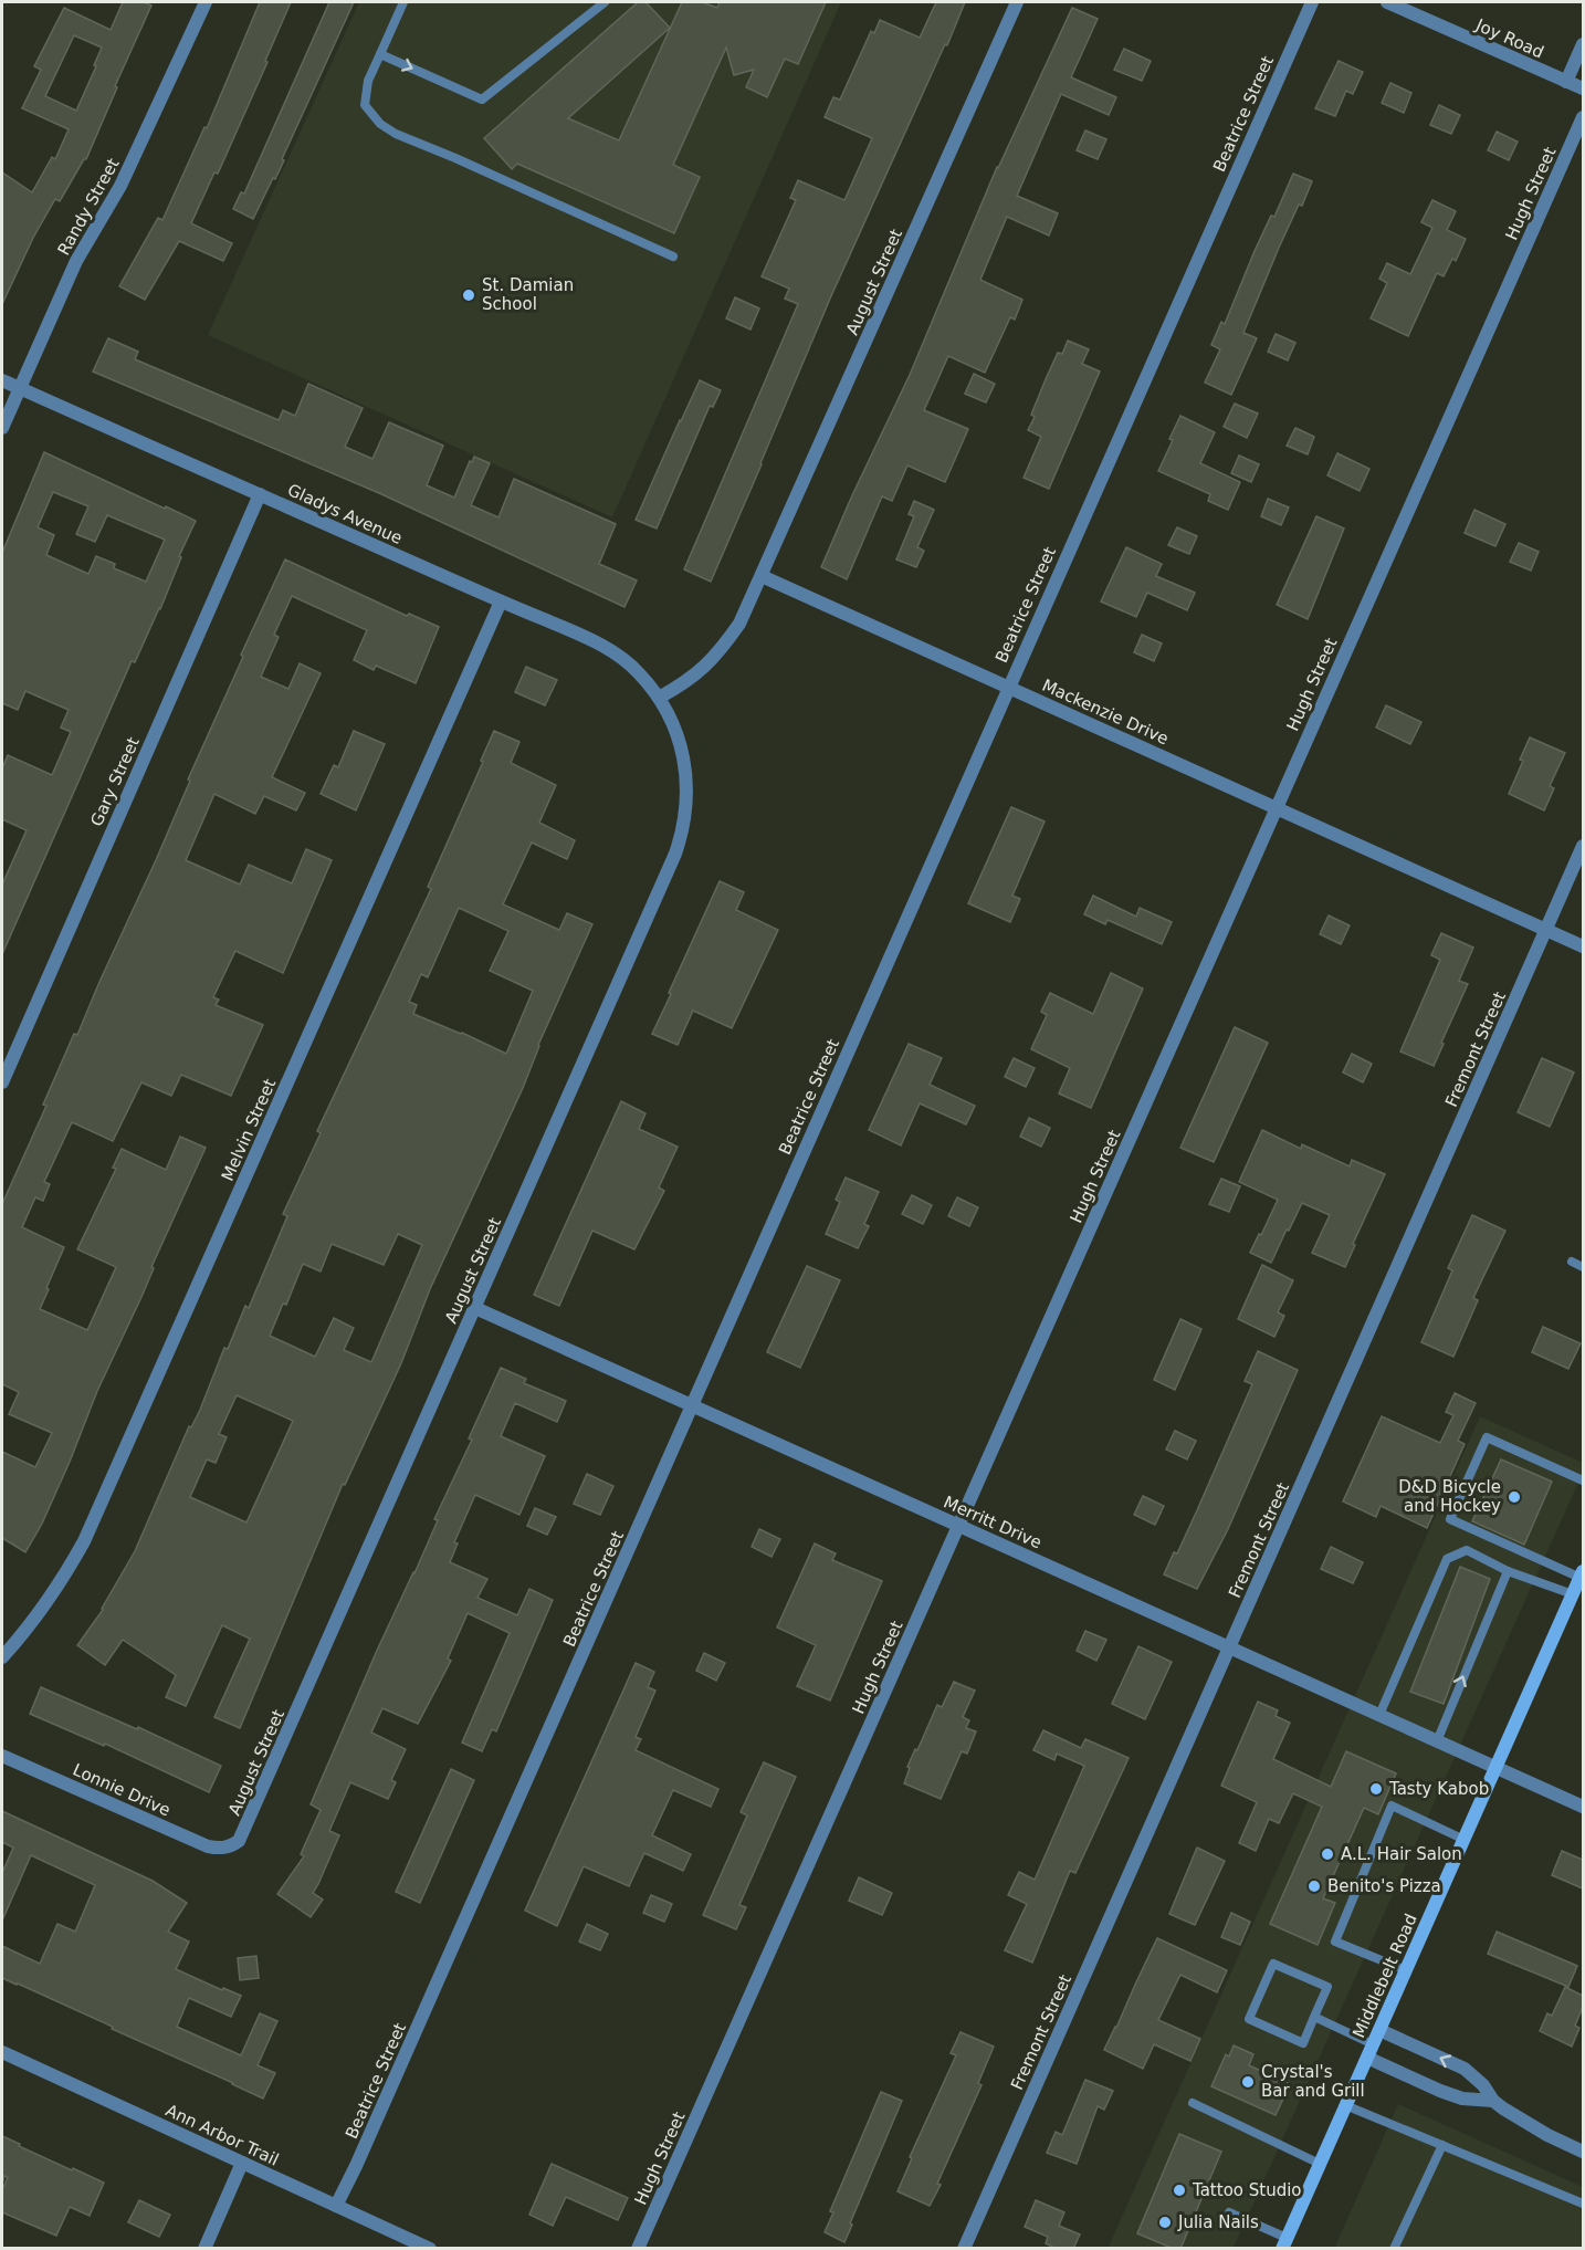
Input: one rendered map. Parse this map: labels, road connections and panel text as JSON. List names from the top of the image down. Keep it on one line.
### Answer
{"streets":{"main road":["Middlebelt Road"],"street":["Joy Road","Beatrice Street","Hugh Street","Randy Street","August Street","Gladys Avenue","Mackenzie Drive","Gary Street","Fremont Street","Melvin Street","Merritt Drive","Lonnie Drive","Ann Arbor Trail"]},"crossings":[["Beatrice Street","Mackenzie Drive"],["Beatrice Street","Merritt Drive"],["Beatrice Street","Ann Arbor Trail"],["Hugh Street","Mackenzie Drive"],["Hugh Street","Merritt Drive"],["Randy Street","Gladys Avenue"],["August Street","Gladys Avenue"],["August Street","Mackenzie Drive"],["August Street","Merritt Drive"],["August Street","Lonnie Drive"],["Gladys Avenue","Gary Street"],["Gladys Avenue","Melvin Street"],["Mackenzie Drive","Fremont Street"],["Fremont Street","Merritt Drive"],["Merritt Drive","Middlebelt Road"]],"places":["St. Damian School","D&D Bicycle and Hockey","Tasty Kabob","A.L. Hair Salon","Benito's Pizza","Crystal's Bar and Grill","Tattoo Studio","Julia Nails"]}
